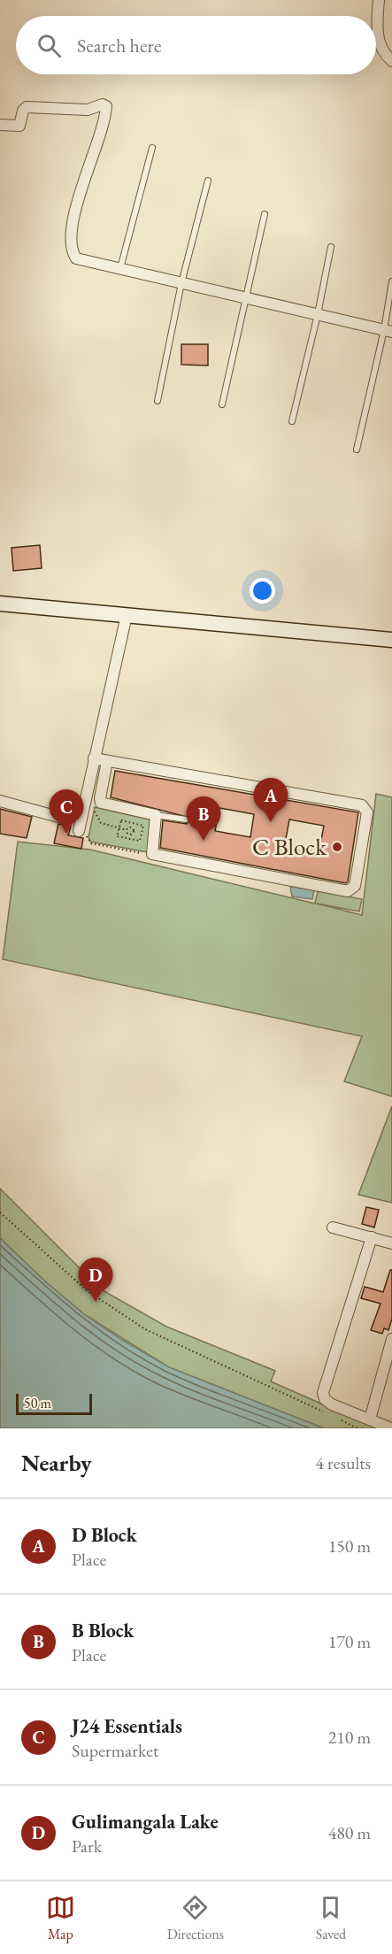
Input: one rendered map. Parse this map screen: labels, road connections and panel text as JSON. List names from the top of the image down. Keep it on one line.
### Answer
{"places":["C Block"],"scale_bar":"50 m","page":{"search":"Search here","pins":["A","C","B","D"],"scale":"50 m","heading":["Nearby","4 results"],"list":[{"mark":"A","name":"D Block","note":"Place","value":"150 m"},{"mark":"B","name":"B Block","note":"Place","value":"170 m"},{"mark":"C","name":"J24 Essentials","note":"Supermarket","value":"210 m"},{"mark":"D","name":"Gulimangala Lake","note":"Park","value":"480 m"}],"nav":["Map","Directions","Saved"]}}
